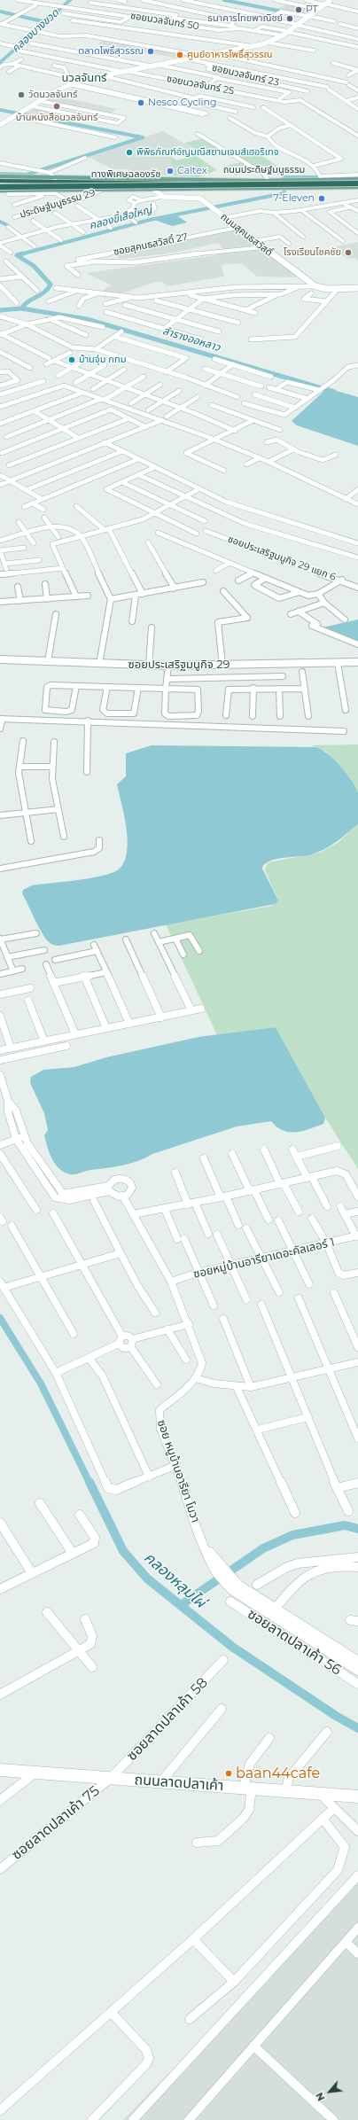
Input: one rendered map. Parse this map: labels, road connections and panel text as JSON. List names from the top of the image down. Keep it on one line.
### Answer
{"streets":{"highway":["ทางพิเศษฉลองรัช"],"main road":["ถนนประดิษฐ์มนูธรรม","ถนนสุคนธสวัสดิ์","ซอยประเสริฐมนูกิจ 29","ถนนลาดปลาเค้า"],"street":["ซอยนวลจันทร์ 50","ซอยนวลจันทร์ 23","ซอยนวลจันทร์ 25","ประดิษฐ์มนูธรรม 29","ซอยสุคนธสวัสดิ์ 27","ซอยประเสริฐมนูกิจ 29 แยก 6","ซอยหมู่บ้านอารียาเดอะคัลเลอร์ 1","ซอย หมูบ้านอารียา โมวา","ซอยลาดปลาเค้า 56","ซอยลาดปลาเค้า 58","ซอยลาดปลาเค้า 75"]},"crossings":[["ถนนประดิษฐ์มนูธรรม","ทางพิเศษฉลองรัช"],["ถนนประดิษฐ์มนูธรรม","ประดิษฐ์มนูธรรม 29"],["ถนนประดิษฐ์มนูธรรม","ถนนสุคนธสวัสดิ์"],["ถนนสุคนธสวัสดิ์","ซอยสุคนธสวัสดิ์ 27"],["ซอยหมู่บ้านอารียาเดอะคัลเลอร์ 1","ซอย หมูบ้านอารียา โมวา"],["ซอยลาดปลาเค้า 58","ถนนลาดปลาเค้า"],["ซอยลาดปลาเค้า 58","ซอยลาดปลาเค้า 75"],["ถนนลาดปลาเค้า","ซอยลาดปลาเค้า 75"]],"districts":["นวลจันทร์"],"water":["คลองบางขวด","คลองขี้เสือใหญ่","ลำรางออหลาว","คลองหลุมไผ่"],"places":["PT","ธนาคารไทยพาณิชย์","ตลาดโพธิ์สุวรรณ","ศูนย์อาหารโพธิ์สุวรรณ","วัดนวลจันทร์","Nesco Cycling","บ้านหนังสือนวลจันทร์","พิพิธภัณฑ์อัญมณีสยามเจมส์เฮอริเทจ","Caltex","7-Eleven","โรงเรียนโชคชัย","บ้านจุ๋ม กทม","baan44cafe"],"north":"bottom left"}
